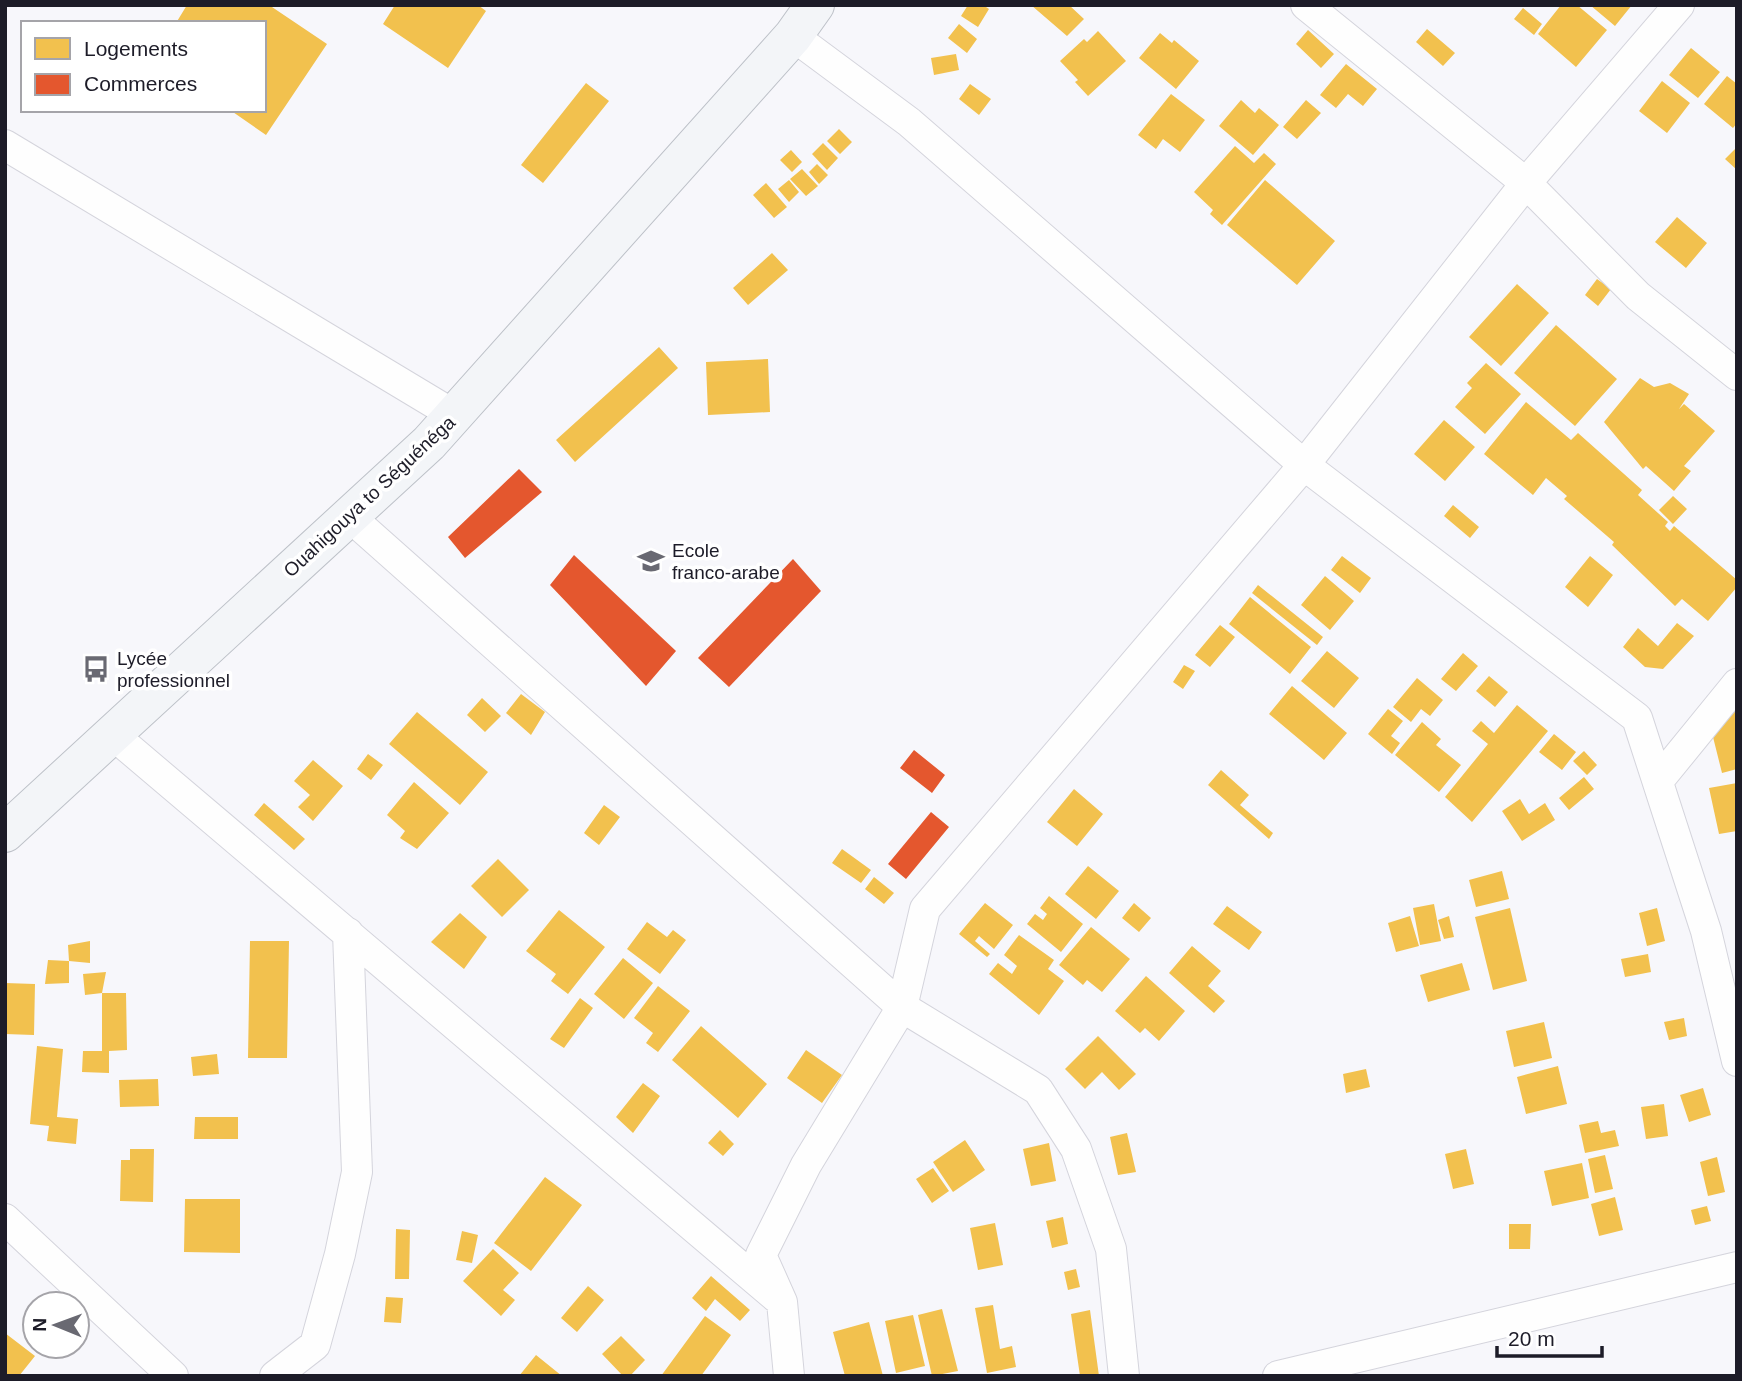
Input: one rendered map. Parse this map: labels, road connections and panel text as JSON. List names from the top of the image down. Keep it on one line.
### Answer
{"streets":{"main road":["Ouahigouya to Séguénéga"]},"places":{"school or university":["Ecole franco-arabe"],"bus stop":["Lycée professionnel"]},"legend":["Logements","Commerces"],"scale_bar":"20 m","north":"left"}
